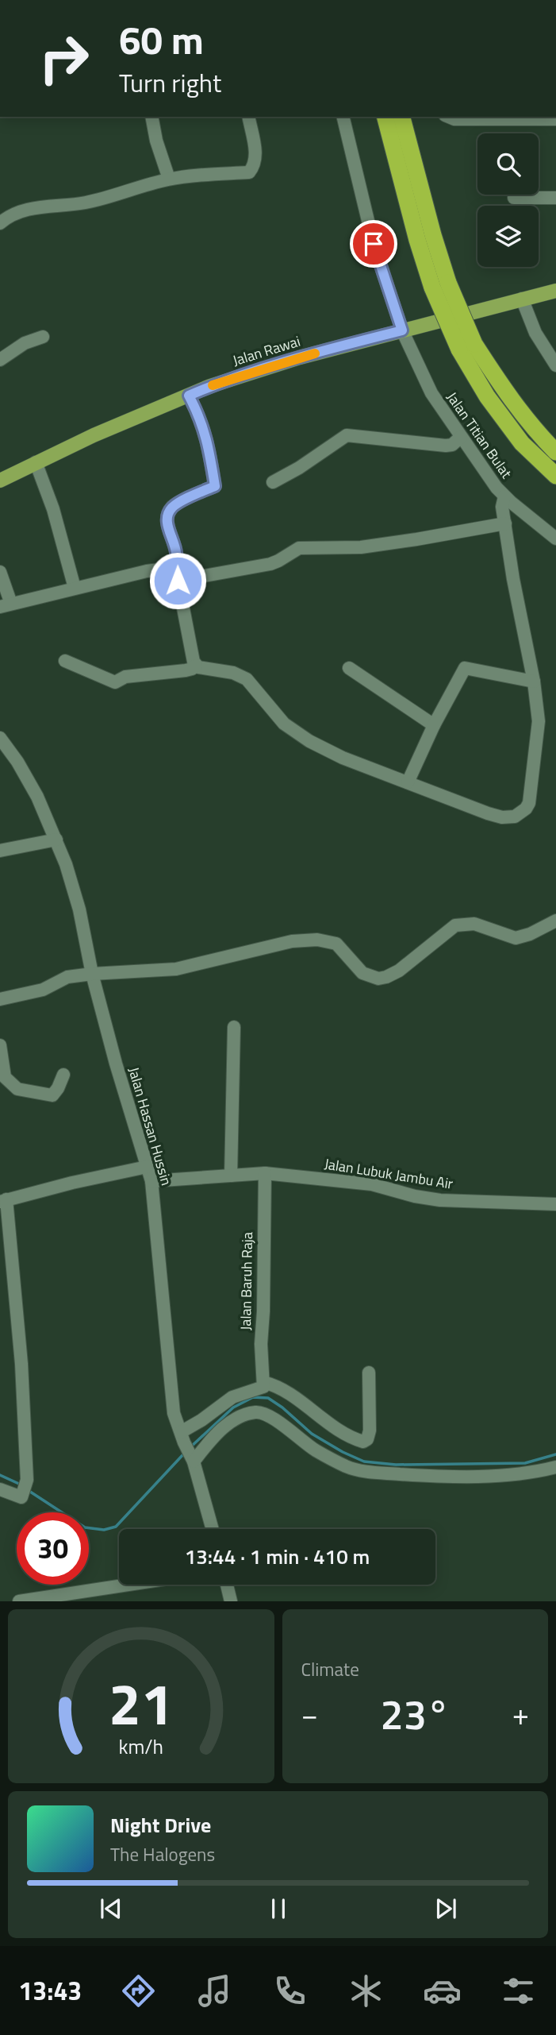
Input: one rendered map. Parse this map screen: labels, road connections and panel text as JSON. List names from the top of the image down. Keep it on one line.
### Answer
{"streets":{"main road":["Jalan Rawai"],"street":["Jalan Titian Bulat","Jalan Hassan Hussin","Jalan Lubuk Jambu Air","Jalan Baruh Raja"]},"crossings":[["Jalan Rawai","Jalan Titian Bulat"],["Jalan Hassan Hussin","Jalan Lubuk Jambu Air"],["Jalan Lubuk Jambu Air","Jalan Baruh Raja"]],"page":{"turn":["60 m","Turn right"],"limit":"30","trip":"13:44 · 1 min · 410 m","tile":"Climate","heat":["−","23°","+"],"song":["Night Drive","The Halogens"],"tabs":"13:43","gauge":["21","km/h"]}}
